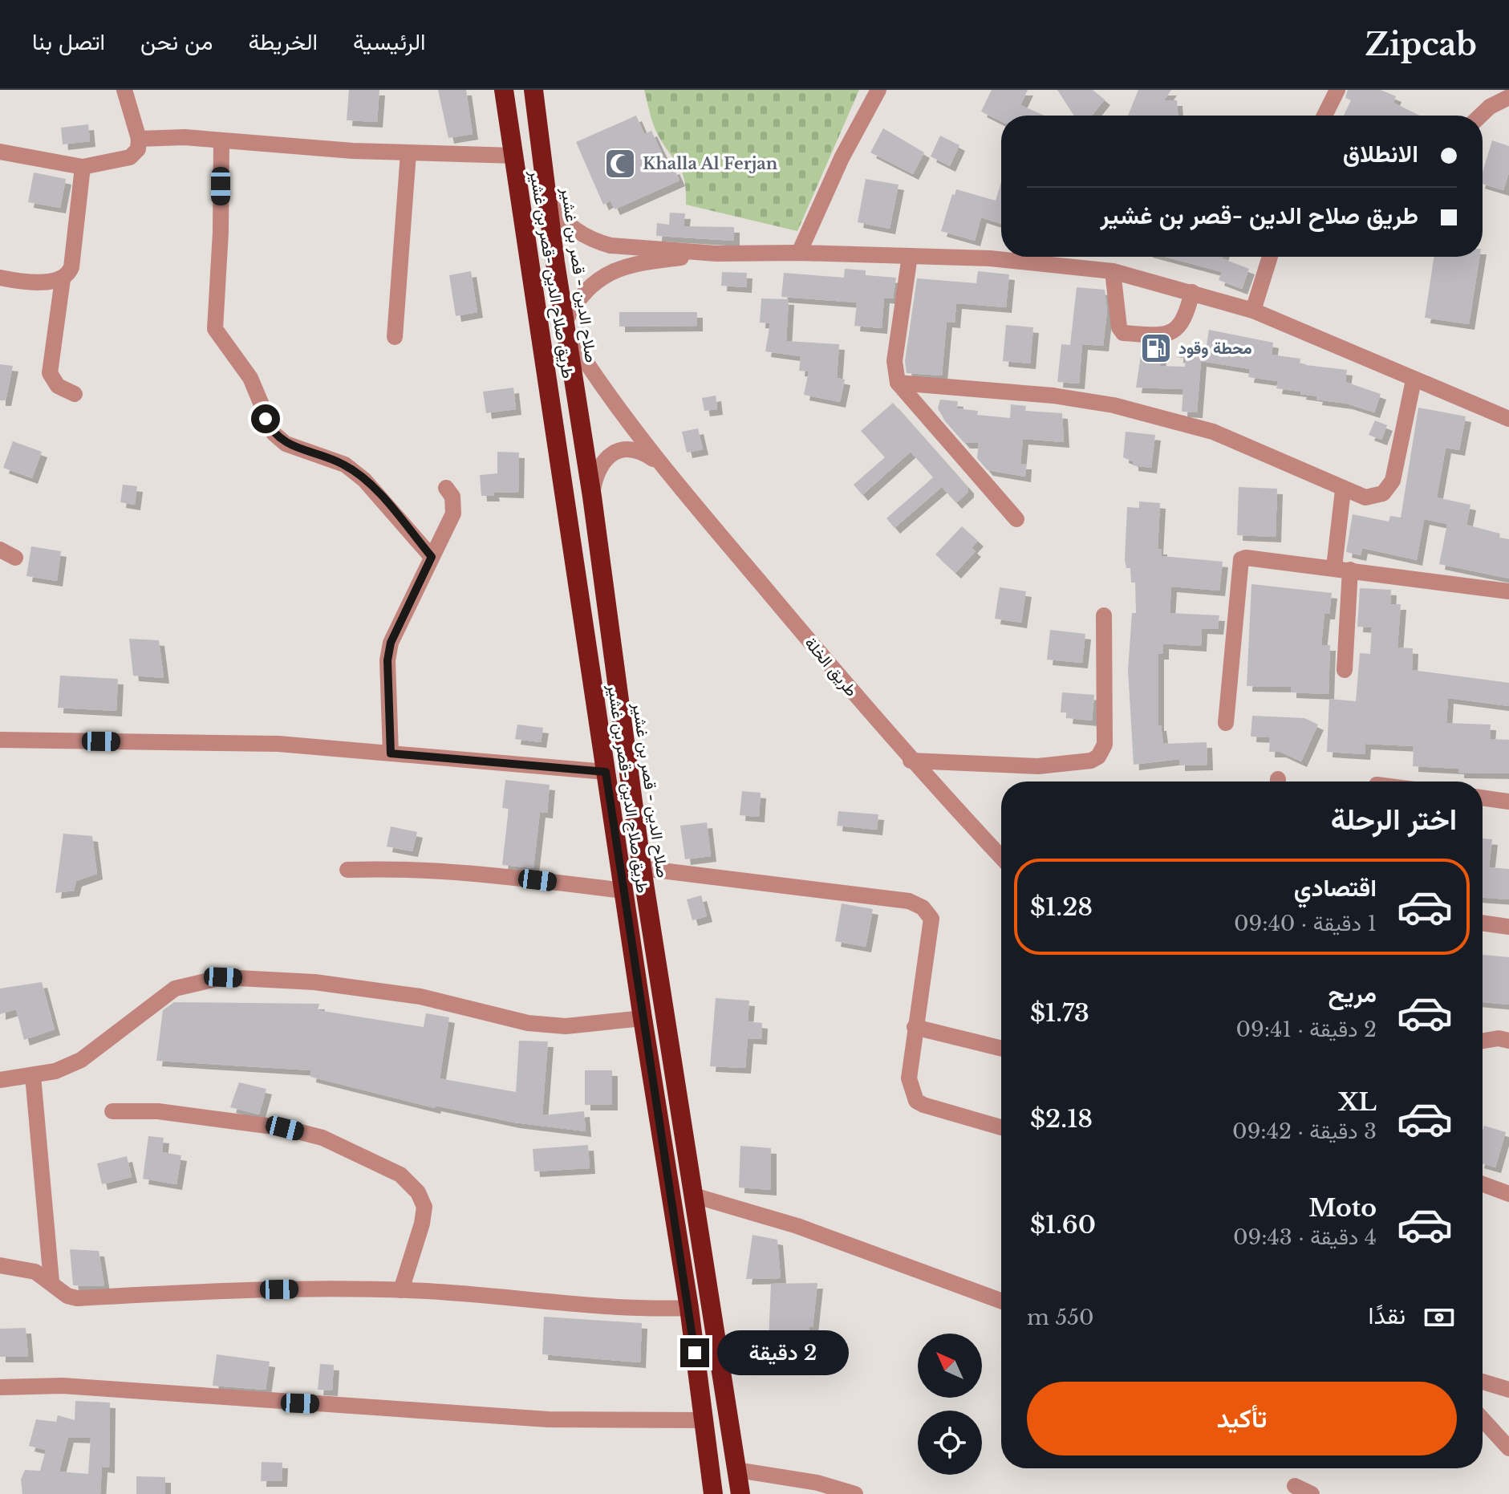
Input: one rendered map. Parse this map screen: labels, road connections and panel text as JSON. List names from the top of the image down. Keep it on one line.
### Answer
{"streets":{"highway":["طريق صلاح الدين -قصر بن غشير","صلاح الدين - قصر بن غشير"],"street":["طريق الخلة"]},"crossings":[["صلاح الدين - قصر بن غشير","طريق الخلة"]],"places":{"mosque":["Khalla Al Ferjan"],"fuel station":["محطة وقود"]},"north":"top left","page":{"header":"Zipcab","nav":["الرئيسية","الخريطة","من نحن","اتصل بنا"],"banner":["الانطلاق","طريق صلاح الدين -قصر بن غشير"],"heading":"اختر الرحلة","list":[{"name":"اقتصادي","note":"1 دقيقة · 09:40","value":"$1.28"},{"name":"مريح","note":"2 دقيقة · 09:41","value":"$1.73"},{"name":"XL","note":"3 دقيقة · 09:42","value":"$2.18"},{"name":"Moto","note":"4 دقيقة · 09:43","value":"$1.60"}],"pay":["نقدًا","550 m"],"bubble":"2 دقيقة","buttons":"تأكيد"}}
